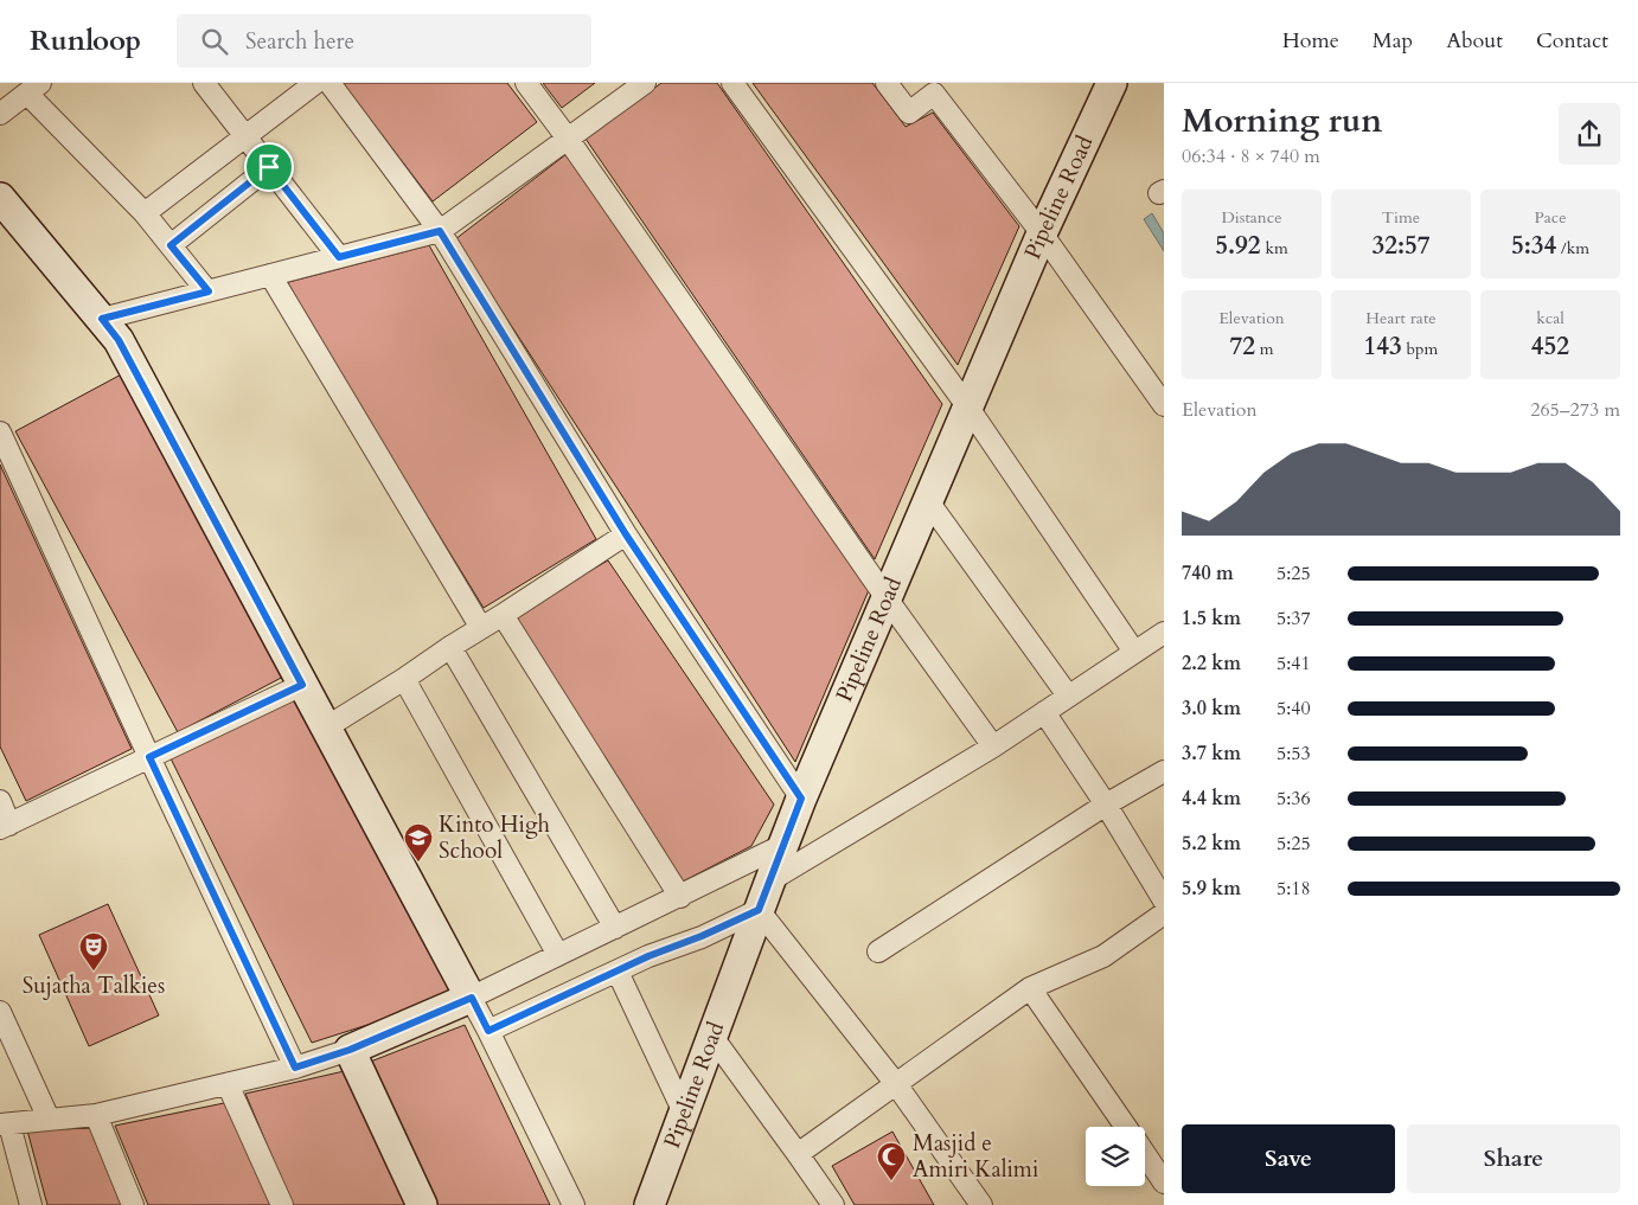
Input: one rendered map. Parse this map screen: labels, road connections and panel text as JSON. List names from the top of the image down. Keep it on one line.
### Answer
{"streets":{"street":["Pipeline Road"]},"places":{"school or university":["Kinto High School"],"theatre":["Sujatha Talkies"],"mosque":["Masjid e Amiri Kalimi"]},"page":{"header":"Runloop","search":"Search here","nav":["Home","Map","About","Contact"],"heading":["Morning run","06:34 · 8 × 740 m"],"stats":[["Distance","5.92 km"],["Time","32:57"],["Pace","5:34 /km"],["Elevation","72 m"],["Heart rate","143 bpm"],["kcal","452"]],"chart":["Elevation","265–273 m"],"list":[{"name":"740 m","note":"5:25"},{"name":"1.5 km","note":"5:37"},{"name":"2.2 km","note":"5:41"},{"name":"3.0 km","note":"5:40"},{"name":"3.7 km","note":"5:53"},{"name":"4.4 km","note":"5:36"},{"name":"5.2 km","note":"5:25"},{"name":"5.9 km","note":"5:18"}],"buttons":["Save","Share"]}}
